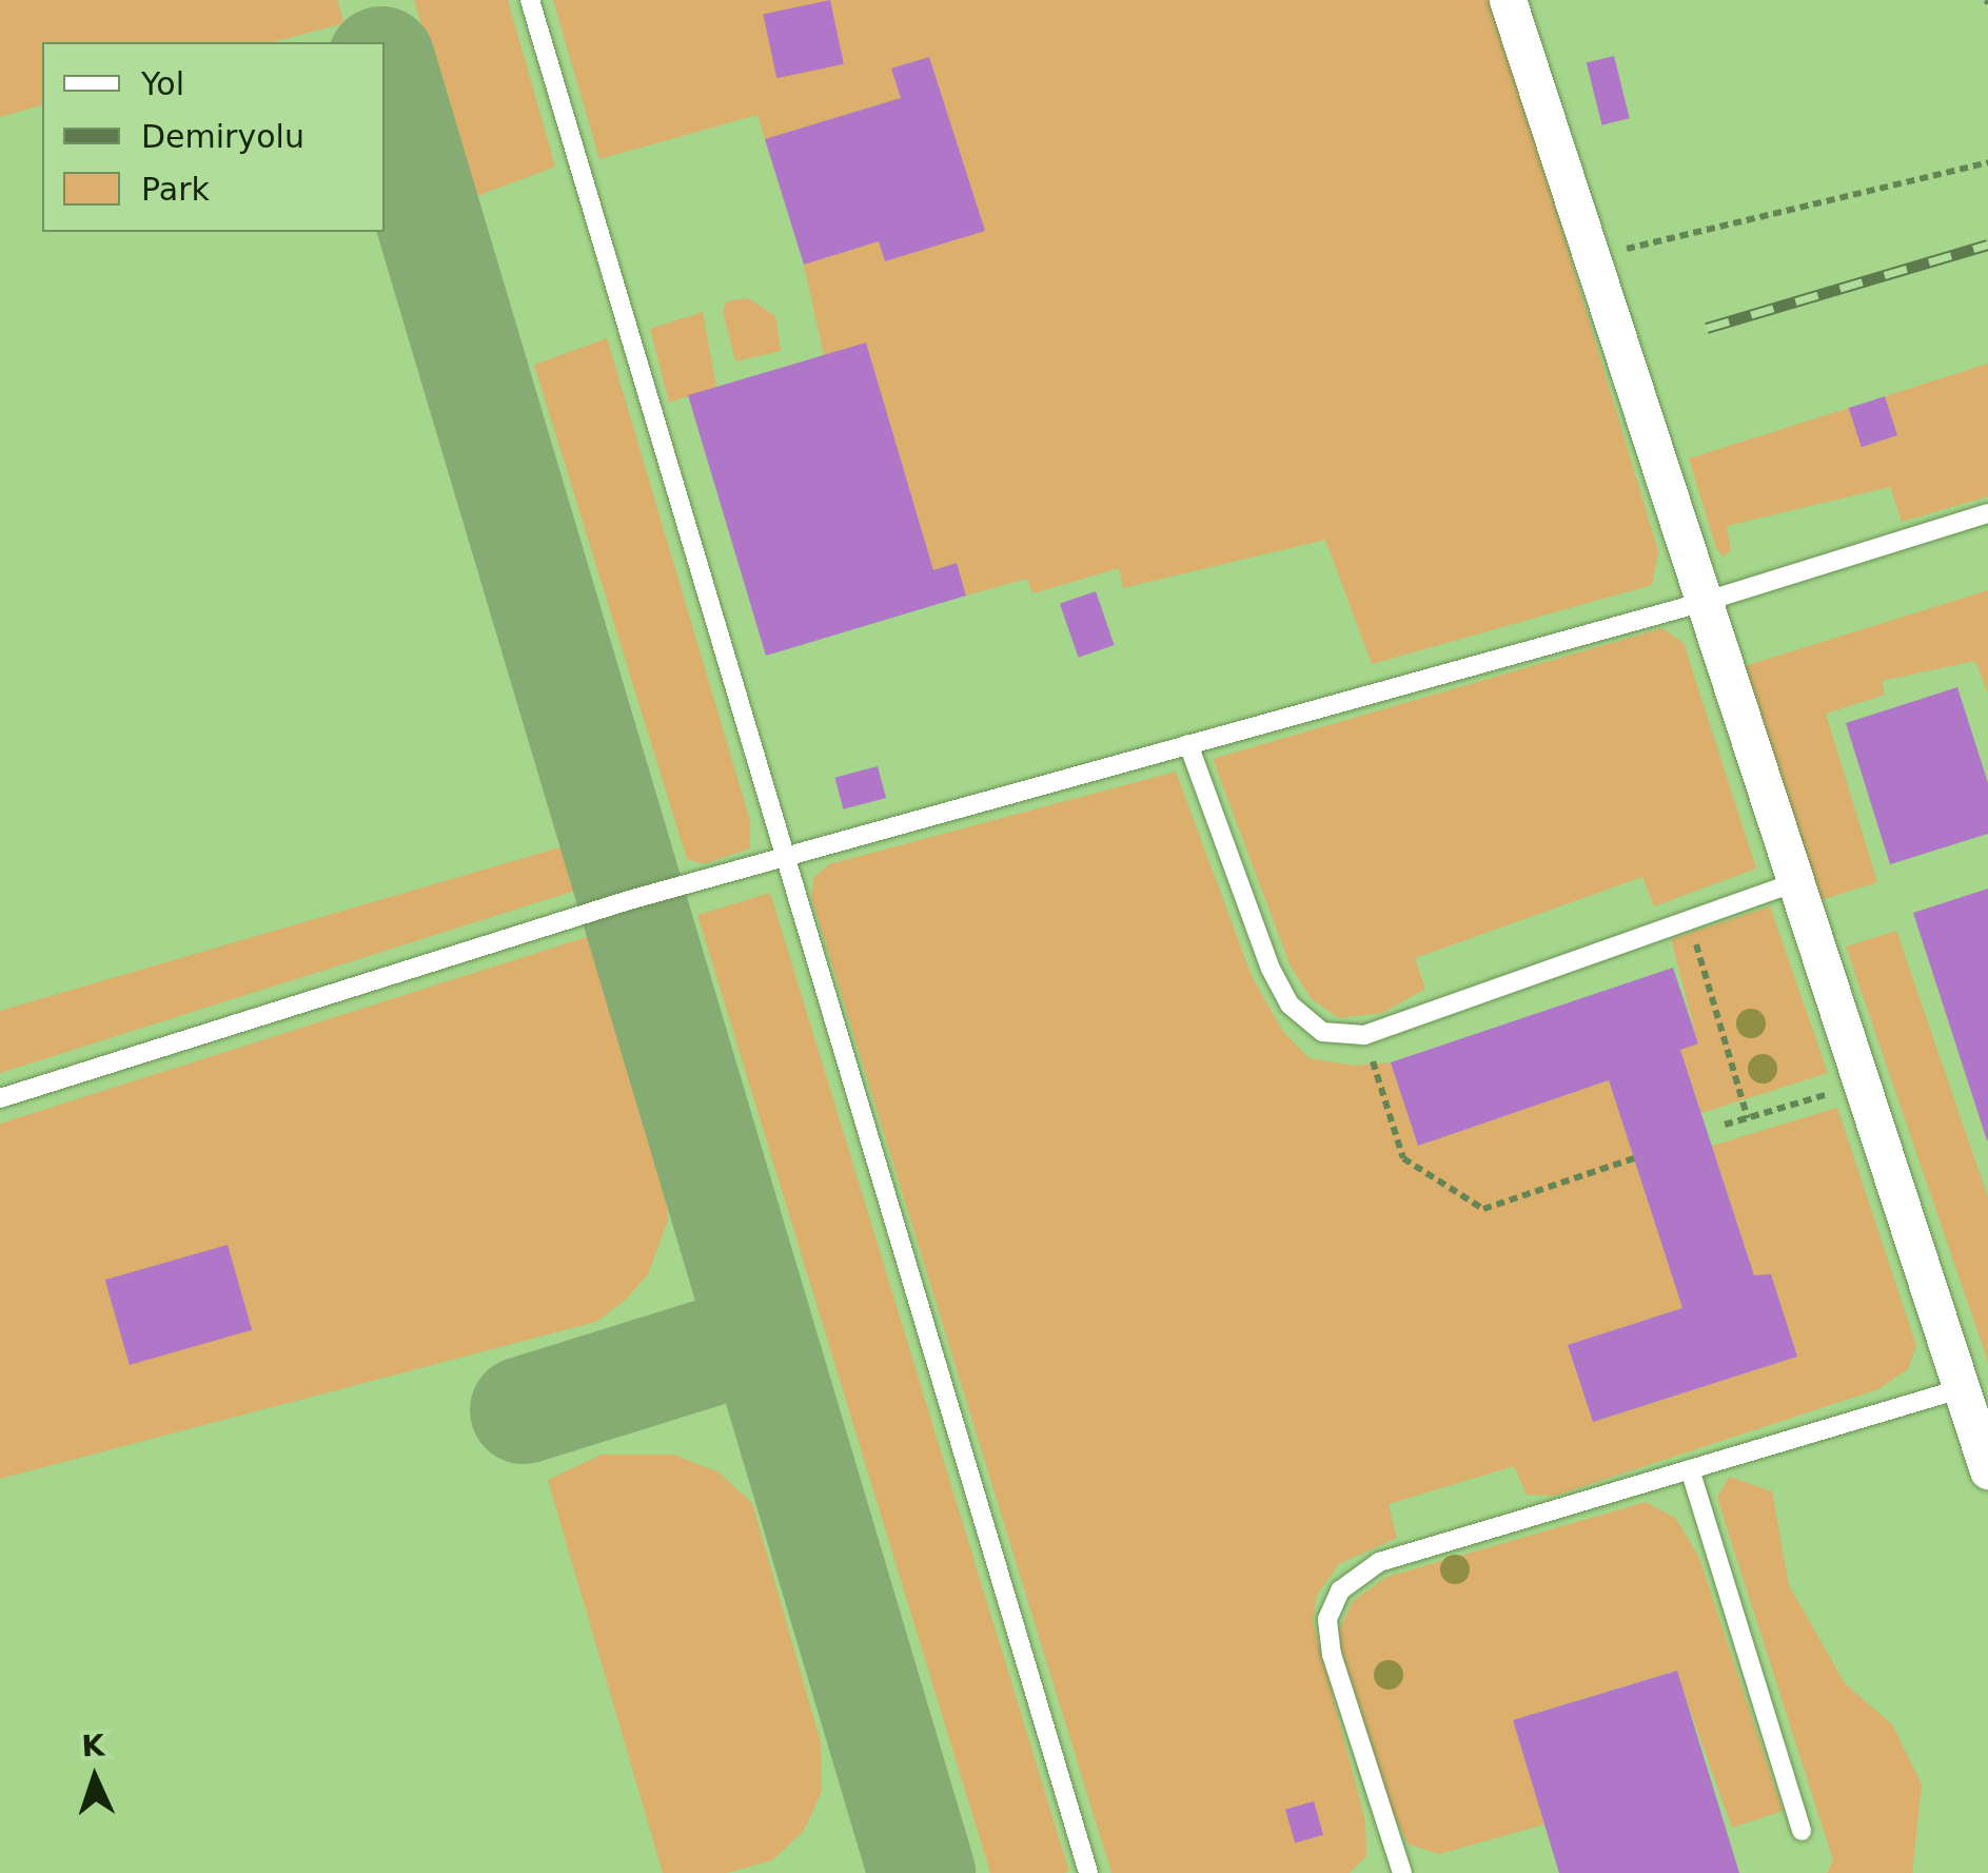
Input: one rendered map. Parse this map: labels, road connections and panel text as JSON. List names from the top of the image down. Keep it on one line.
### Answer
{"legend":["Yol","Demiryolu","Park"],"north":"top"}
